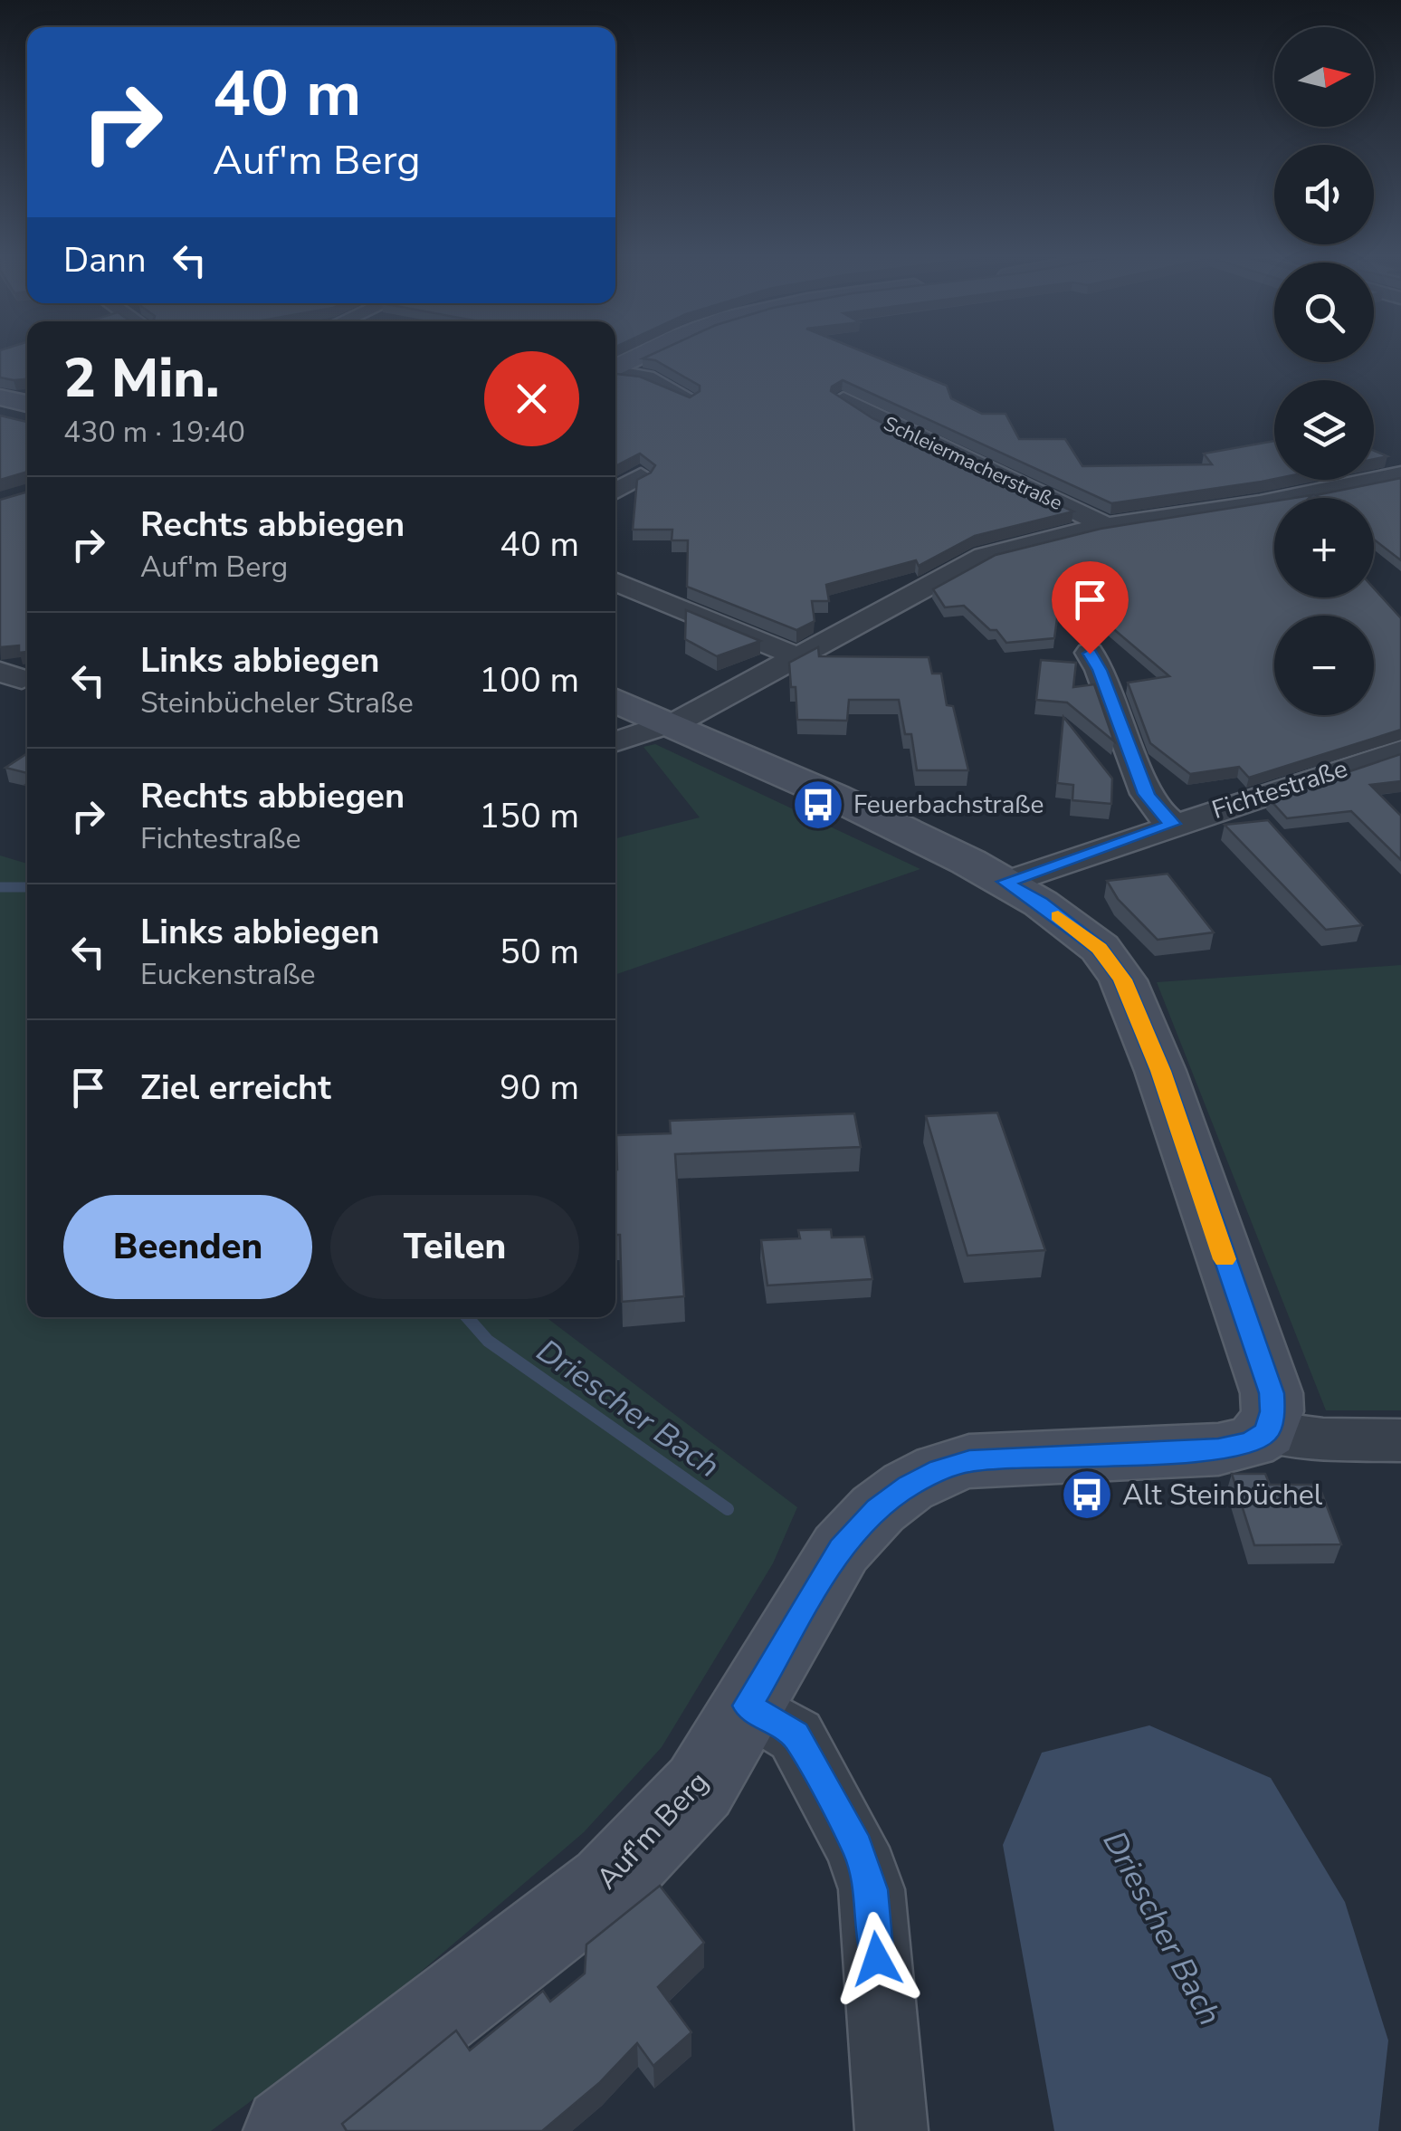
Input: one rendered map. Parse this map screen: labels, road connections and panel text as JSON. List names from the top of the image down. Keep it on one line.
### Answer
{"streets":{"street":["Schleiermacherstraße","Fichtestraße","Auf'm Berg"]},"water":["Driescher Bach"],"places":{"bus stop":["Feuerbachstraße","Alt Steinbüchel"]},"north":"right","page":{"map_buttons":["+","−"],"turn":["40 m","Auf'm Berg"],"then":"Dann","heading":["2 Min.","430 m · 19:40"],"list":[{"name":"Rechts abbiegen","note":"Auf'm Berg","value":"40 m"},{"name":"Links abbiegen","note":"Steinbücheler Straße","value":"100 m"},{"name":"Rechts abbiegen","note":"Fichtestraße","value":"150 m"},{"name":"Links abbiegen","note":"Euckenstraße","value":"50 m"},{"name":"Ziel erreicht","value":"90 m"}],"buttons":["Beenden","Teilen"]}}
